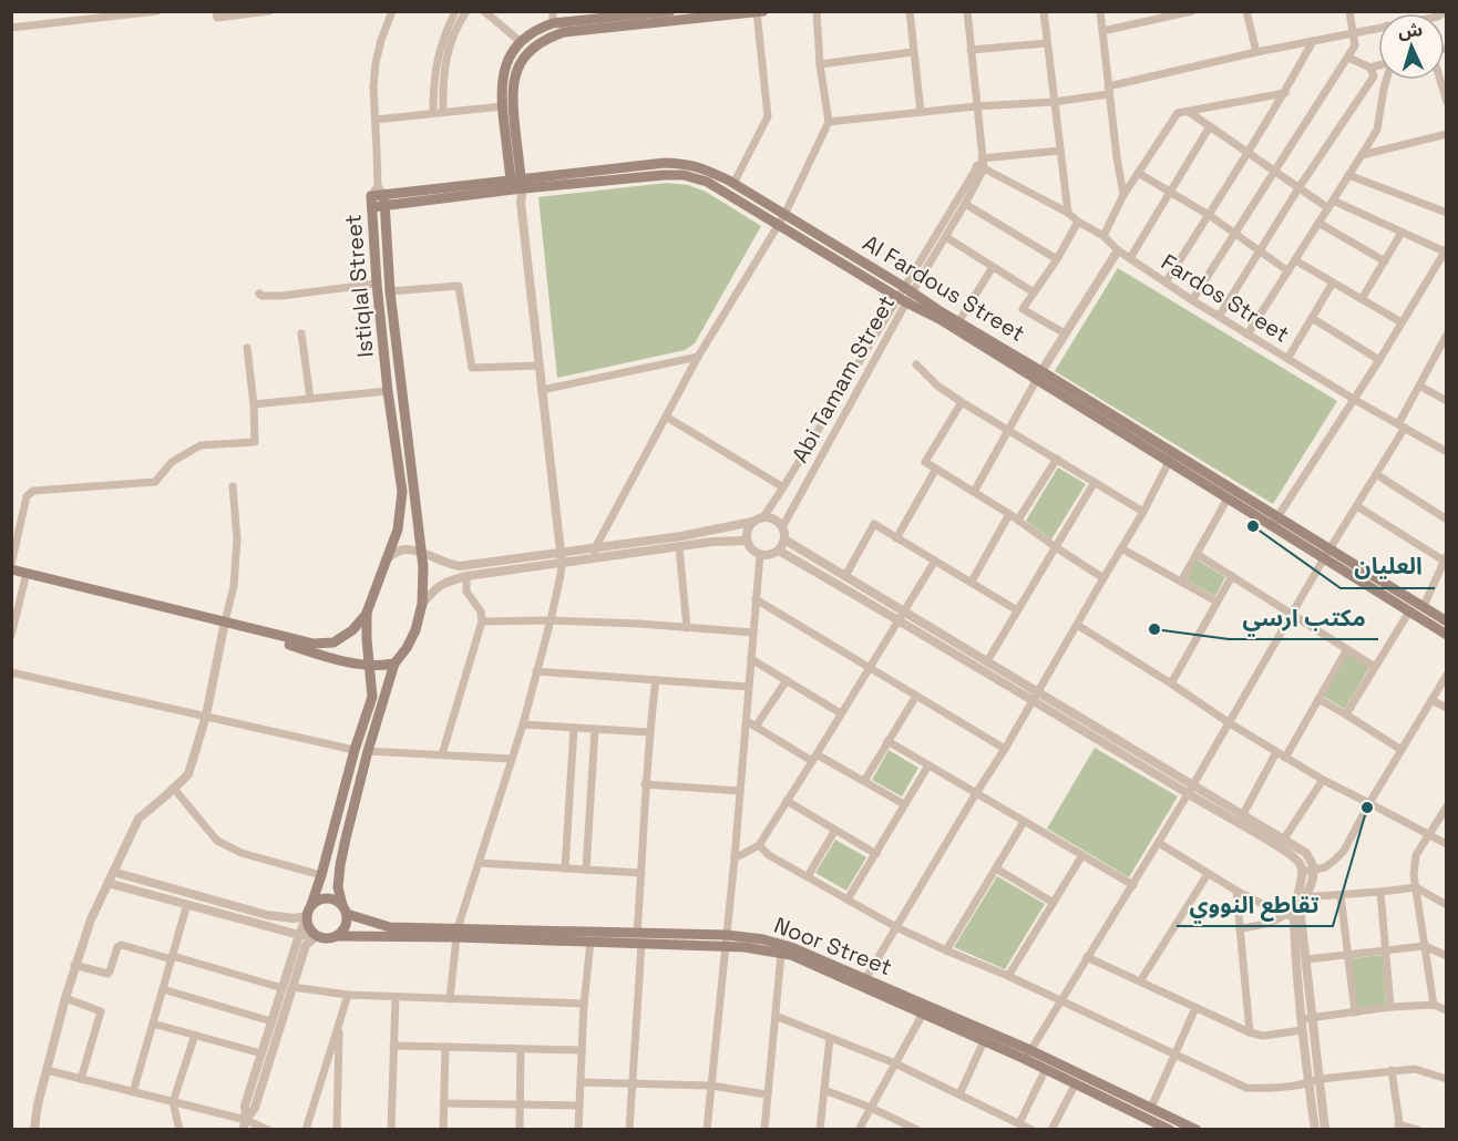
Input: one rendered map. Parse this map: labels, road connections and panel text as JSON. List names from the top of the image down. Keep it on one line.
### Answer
{"streets":{"main road":["Istiqlal Street","Al Fardous Street","Noor Street"],"street":["Fardos Street","Abi Tamam Street"]},"crossings":[["Istiqlal Street","Al Fardous Street"],["Istiqlal Street","Noor Street"],["Al Fardous Street","Abi Tamam Street"],["Fardos Street","Abi Tamam Street"]],"places":["العليان","مكتب ارسي","تقاطع النووي"],"north":"top"}
